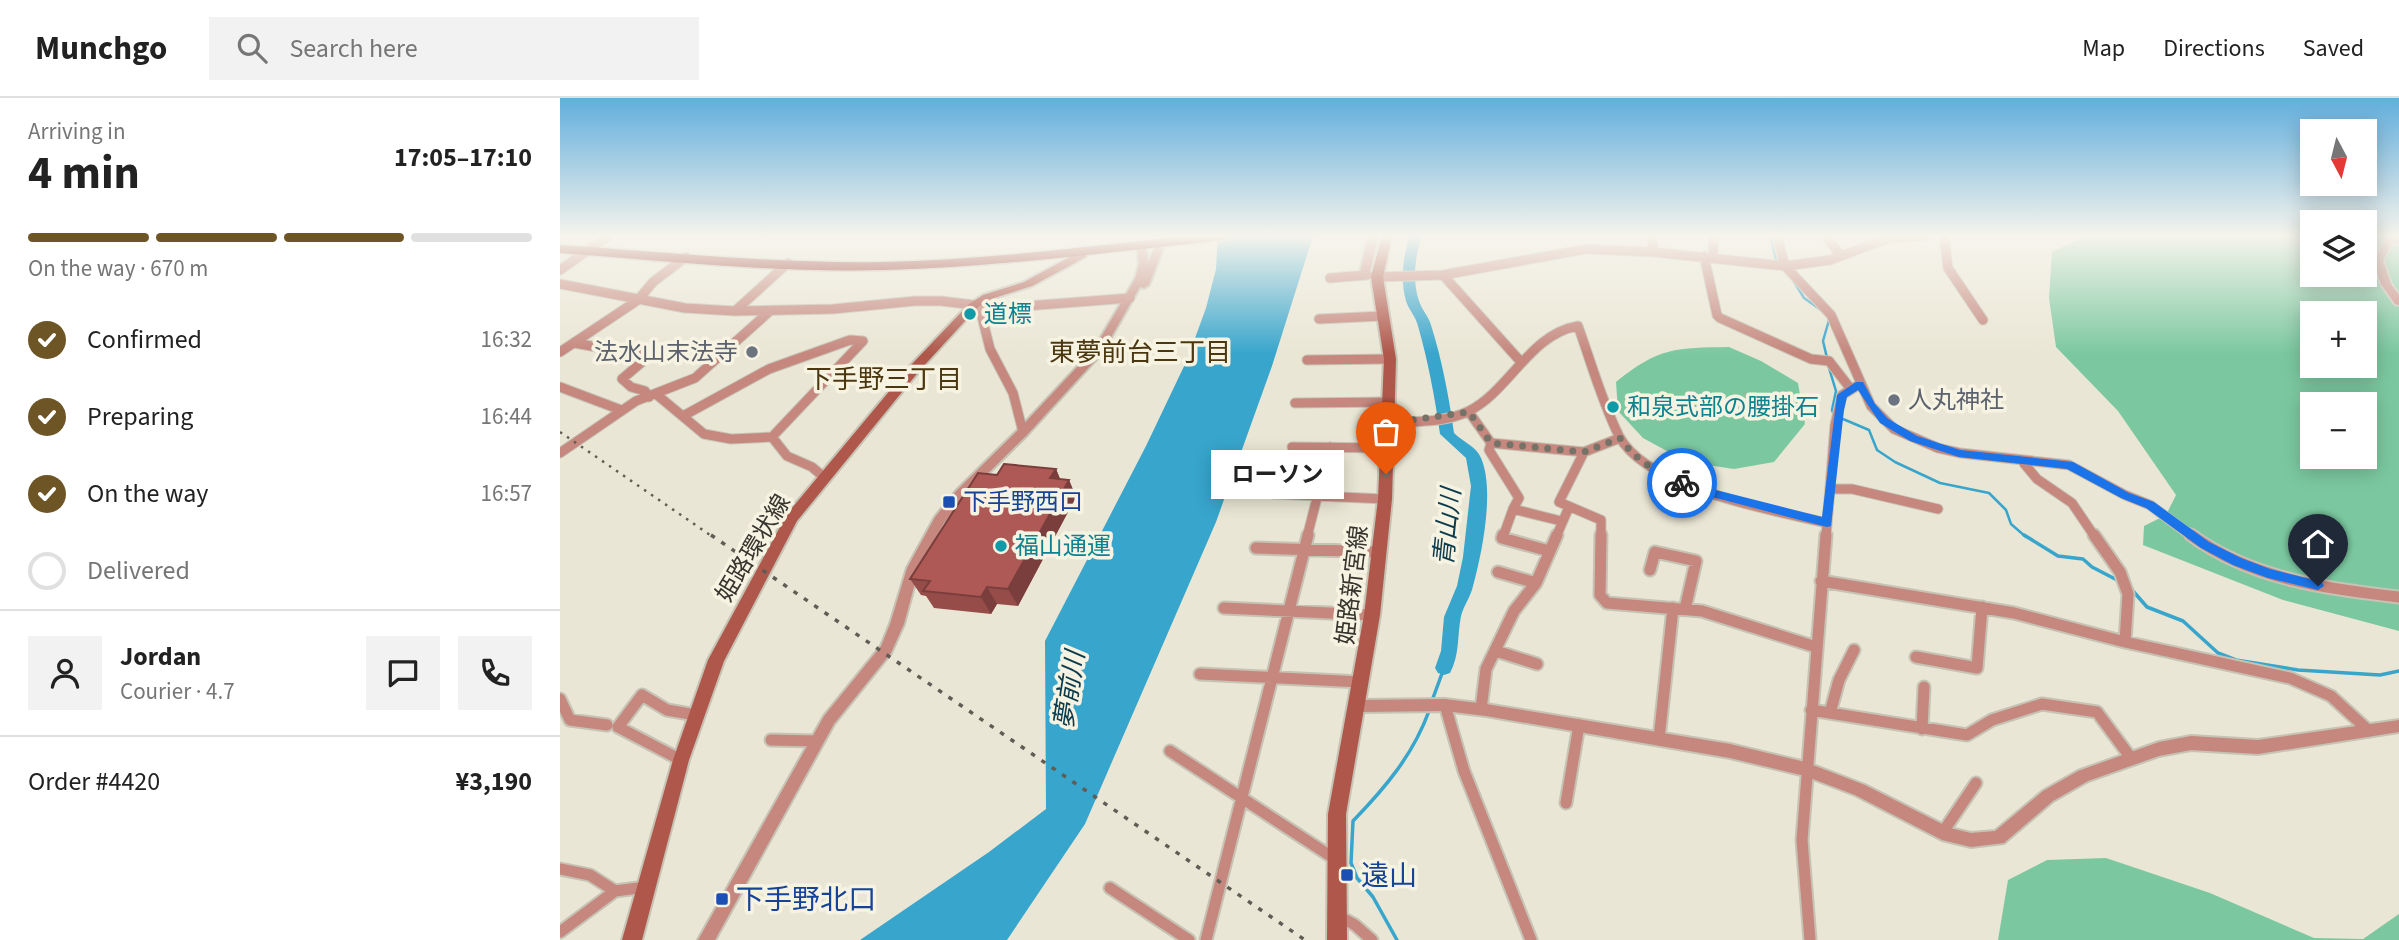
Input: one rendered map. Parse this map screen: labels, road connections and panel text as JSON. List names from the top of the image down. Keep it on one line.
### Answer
{"streets":{"main road":["姫路環状線","姫路新宮線"]},"districts":["東夢前台三丁目","下手野三丁目"],"water":["青山川","夢前川"],"places":{"other":["道標","法水山末法寺","人丸神社","和泉式部の腰掛石","ローソン","福山通運"],"transit":["下手野西口","遠山","下手野北口"]},"north":"bottom","page":{"header":"Munchgo","search":"Search here","nav":["Map","Directions","Saved"],"heading":["4 min","Arriving in","17:05–17:10"],"panel":["Jordan","Courier · 4.7","Order #4420","¥3,190"],"map_buttons":["+","−"],"bar":"On the way · 670 m","list":[["Confirmed","16:32"],["Preparing","16:44"],["On the way","16:57"],"Delivered"],"bubble":"ローソン"}}
